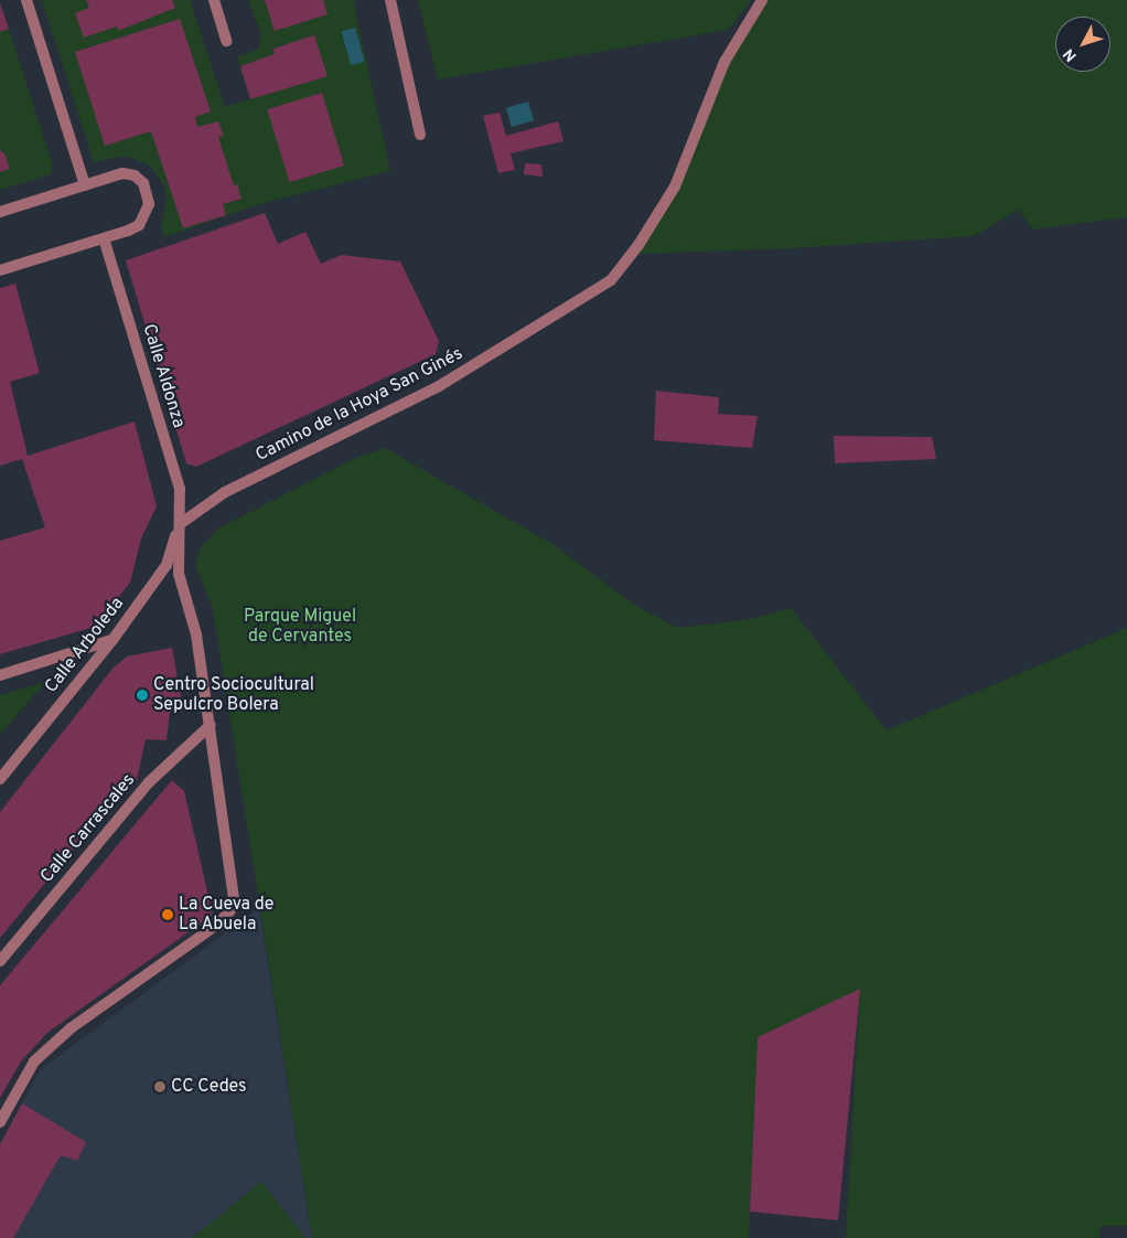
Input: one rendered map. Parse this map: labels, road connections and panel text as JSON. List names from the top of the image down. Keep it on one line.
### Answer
{"streets":{"street":["Calle Aldonza","Camino de la Hoya San Ginés","Calle Arboleda","Calle Carrascales"]},"crossings":[["Calle Aldonza","Camino de la Hoya San Ginés"],["Calle Aldonza","Calle Arboleda"],["Calle Aldonza","Calle Carrascales"],["Camino de la Hoya San Ginés","Calle Arboleda"]],"parks":["Parque Miguel de Cervantes"],"places":["Centro Sociocultural Sepulcro Bolera","La Cueva de La Abuela","CC Cedes"],"north":"bottom left"}
